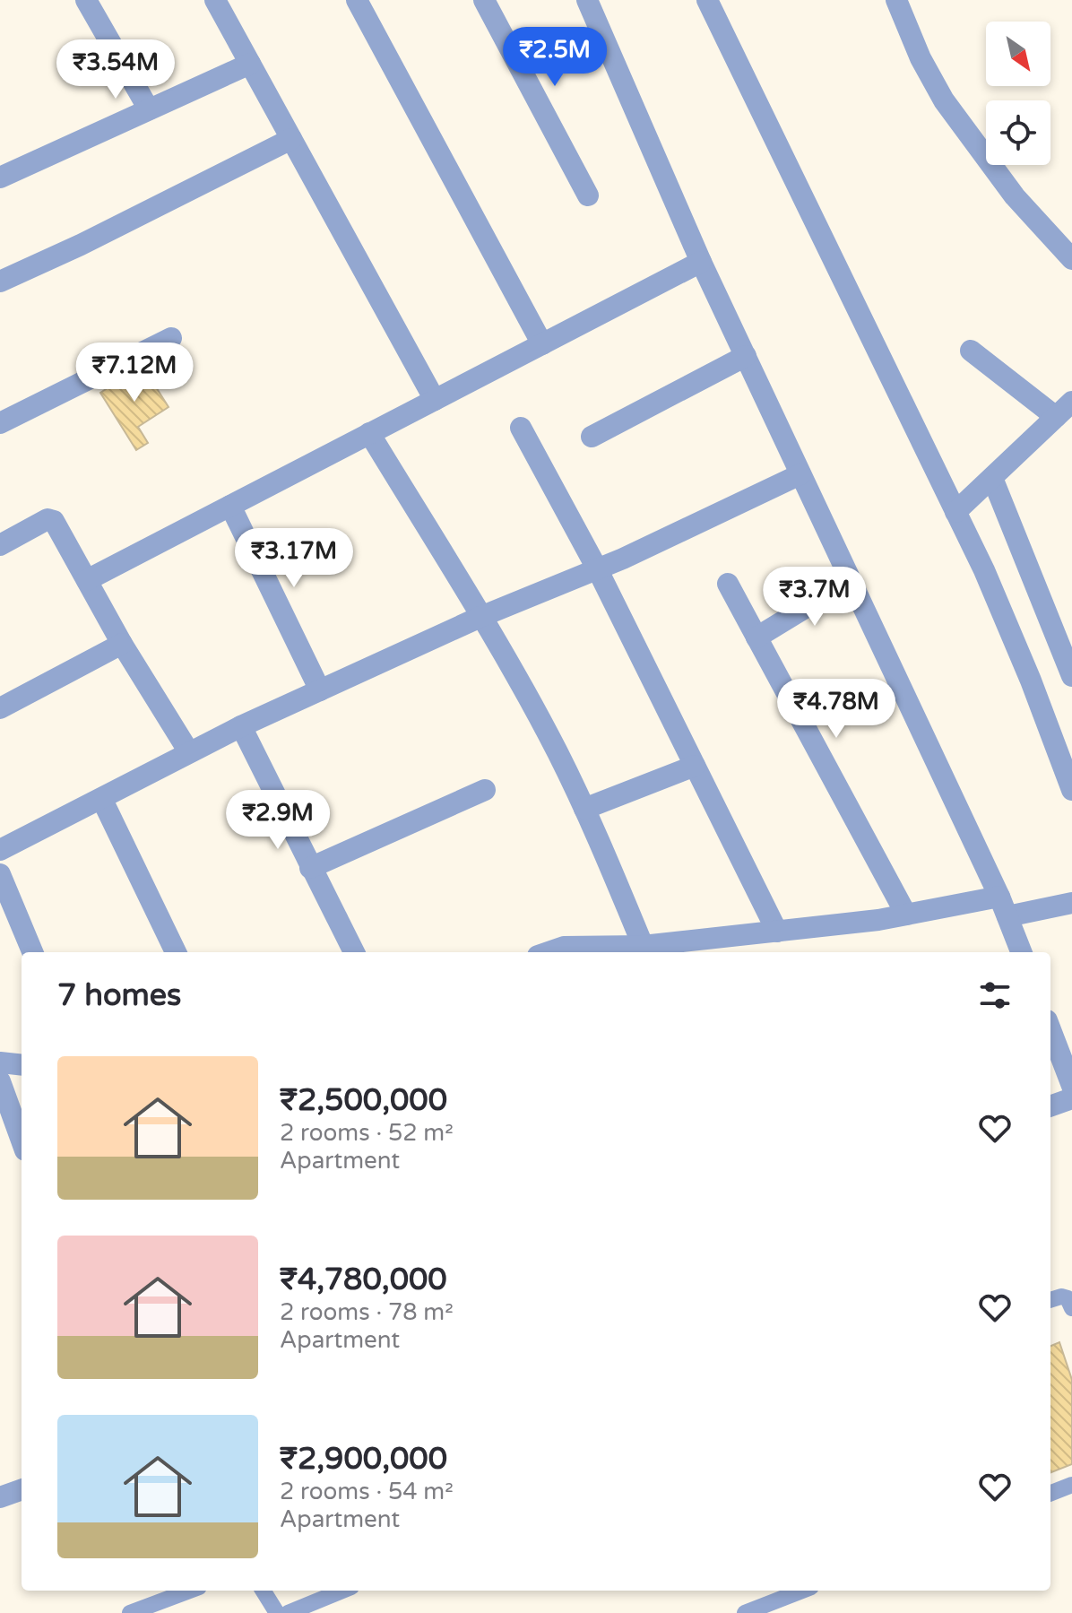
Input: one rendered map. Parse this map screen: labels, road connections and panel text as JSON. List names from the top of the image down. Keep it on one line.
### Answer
{"north":"bottom right","page":{"price":["₹2.5M","₹3.54M","₹7.12M","₹3.17M","₹3.7M","₹4.78M","₹2.9M"],"heading":"7 homes","list":[{"name":"₹2,500,000","note":"2 rooms · 52 m² · Apartment"},{"name":"₹4,780,000","note":"2 rooms · 78 m² · Apartment"},{"name":"₹2,900,000","note":"2 rooms · 54 m² · Apartment"}]}}
